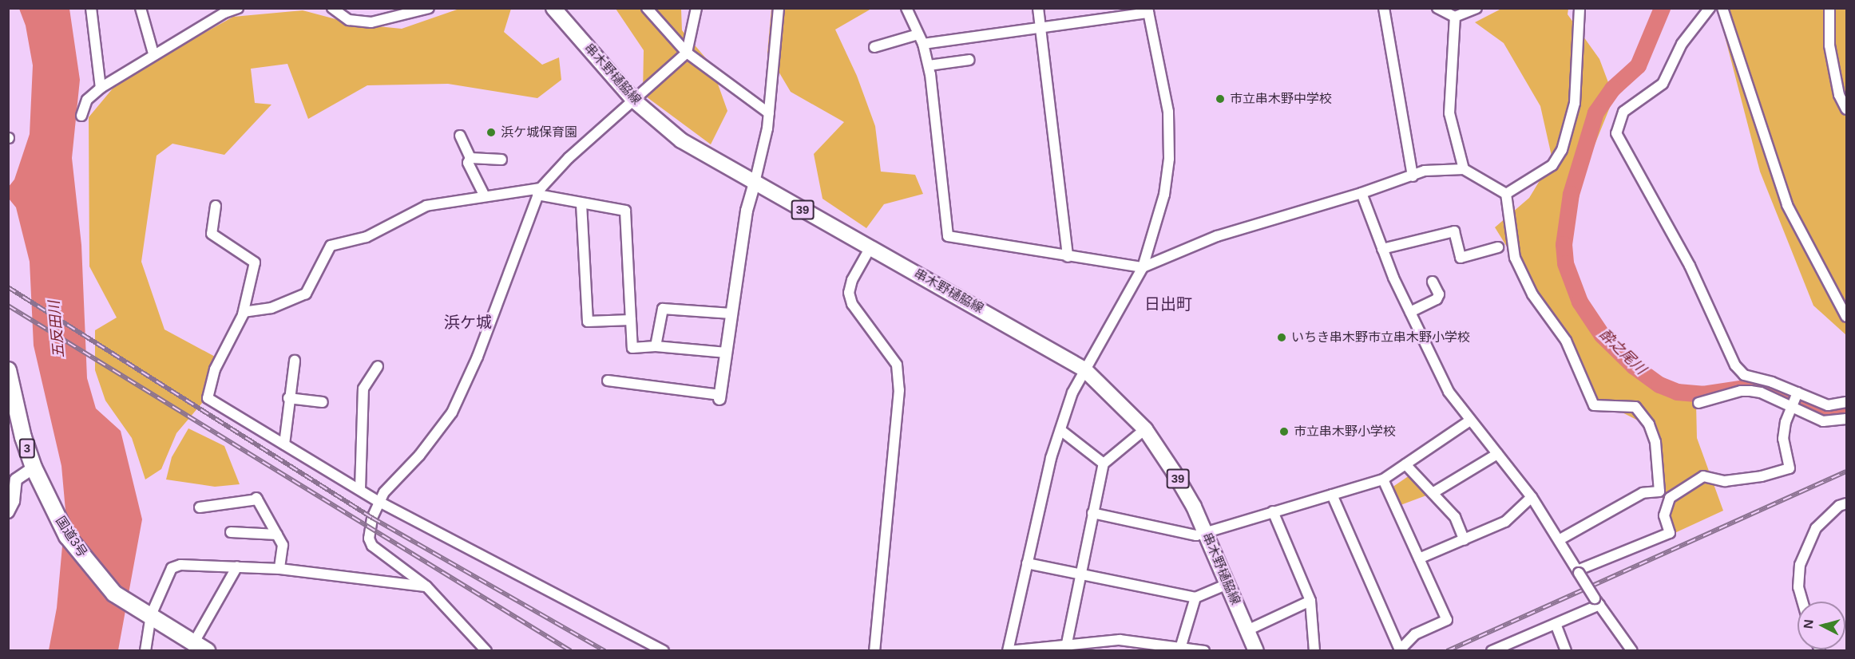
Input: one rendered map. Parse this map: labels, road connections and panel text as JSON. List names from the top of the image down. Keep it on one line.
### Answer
{"streets":{"highway":["3","国道3号"],"main road":["串木野樋脇線","39"]},"districts":["日出町","浜ケ城"],"water":["五反田川","酔之尾川"],"places":["市立串木野中学校","浜ケ城保育園","いちき串木野市立串木野小学校","市立串木野小学校"],"north":"left"}
